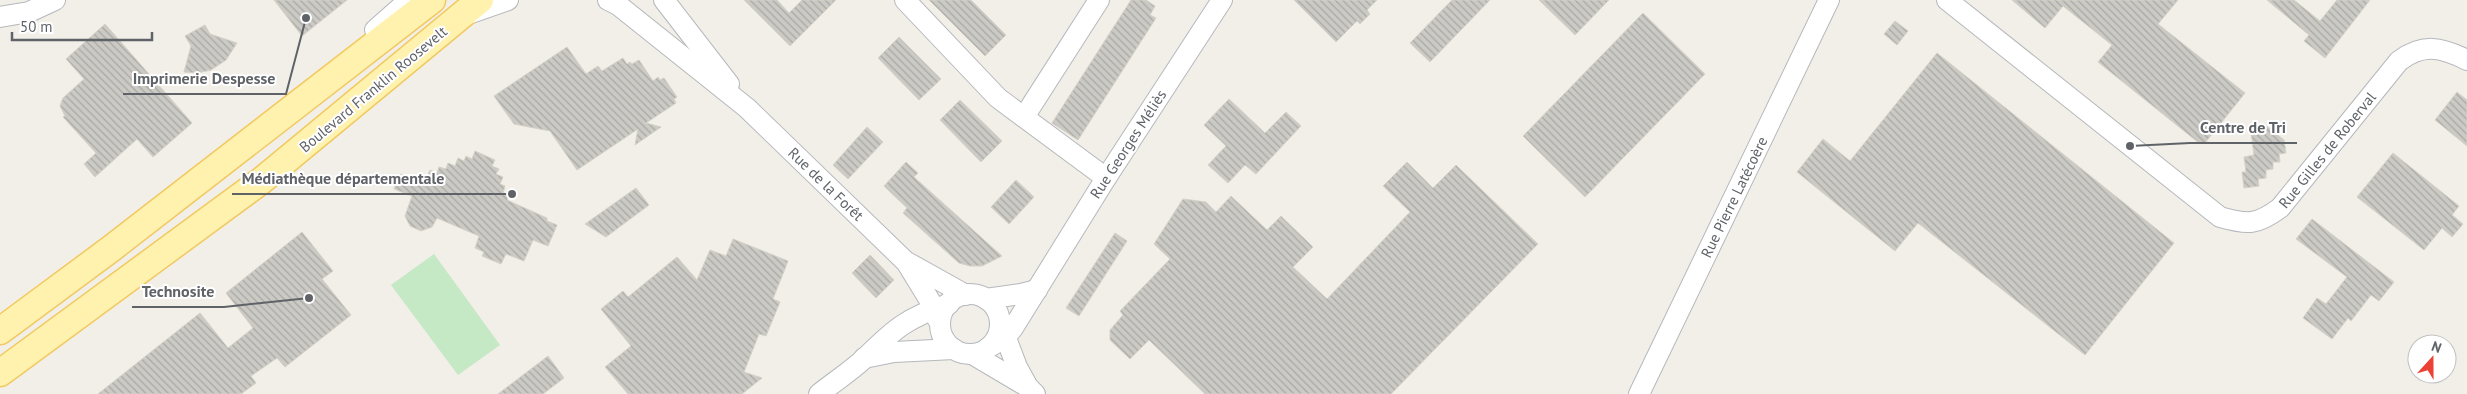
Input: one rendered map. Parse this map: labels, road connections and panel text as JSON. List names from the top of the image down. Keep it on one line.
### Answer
{"streets":{"main road":["Boulevard Franklin Roosevelt"],"street":["Rue Georges Méliès","Rue Gilles de Roberval","Rue de la Forêt","Rue Pierre Latécoère"]},"places":["Imprimerie Despesse","Centre de Tri","Médiathèque départementale","Technosite"],"scale_bar":"50 m","north":"top"}
